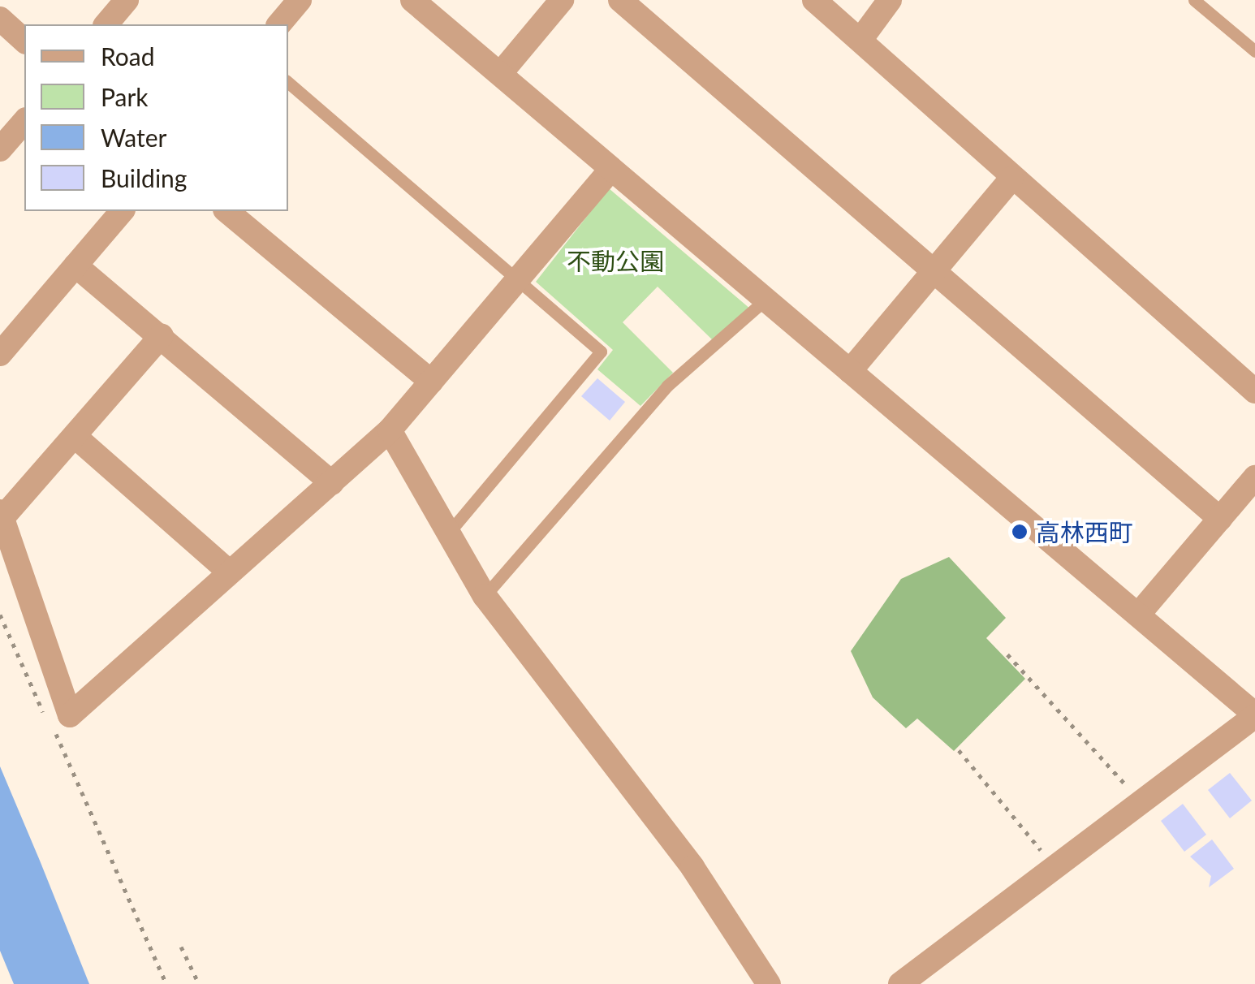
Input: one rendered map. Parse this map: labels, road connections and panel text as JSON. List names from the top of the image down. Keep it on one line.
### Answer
{"parks":["不動公園"],"places":["高林西町"],"legend":["Road","Park","Water","Building"]}
